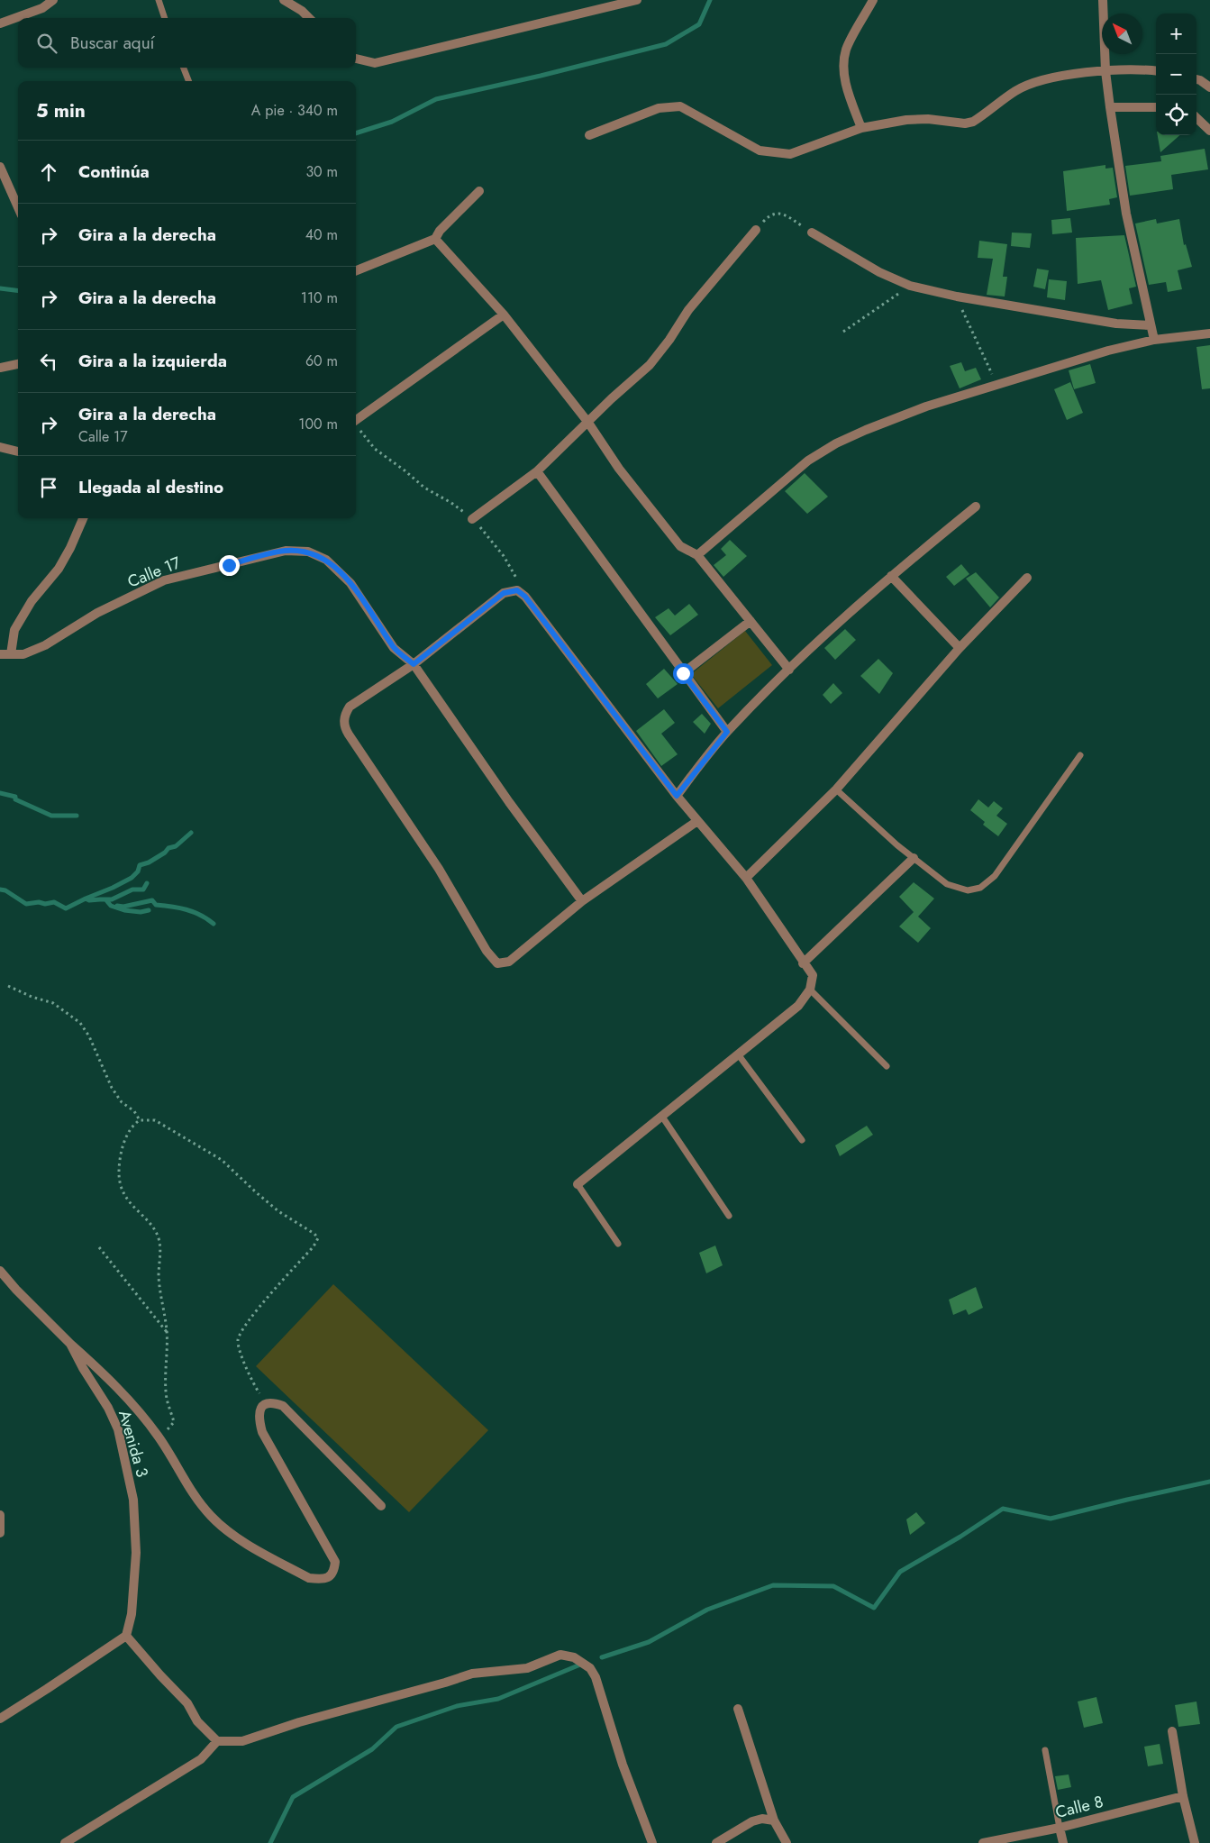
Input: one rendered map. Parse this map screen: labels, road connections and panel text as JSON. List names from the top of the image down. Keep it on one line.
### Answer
{"streets":{"street":["Calle 17","Avenida 3","Calle 8"]},"north":"top left","page":{"map_buttons":["+","−"],"search":"Buscar aquí","heading":["5 min","A pie · 340 m"],"list":[["Continúa","30 m"],["Gira a la derecha","40 m"],["Gira a la derecha","110 m"],["Gira a la izquierda","60 m"],["Gira a la derecha","Calle 17","100 m"],"Llegada al destino"]}}
